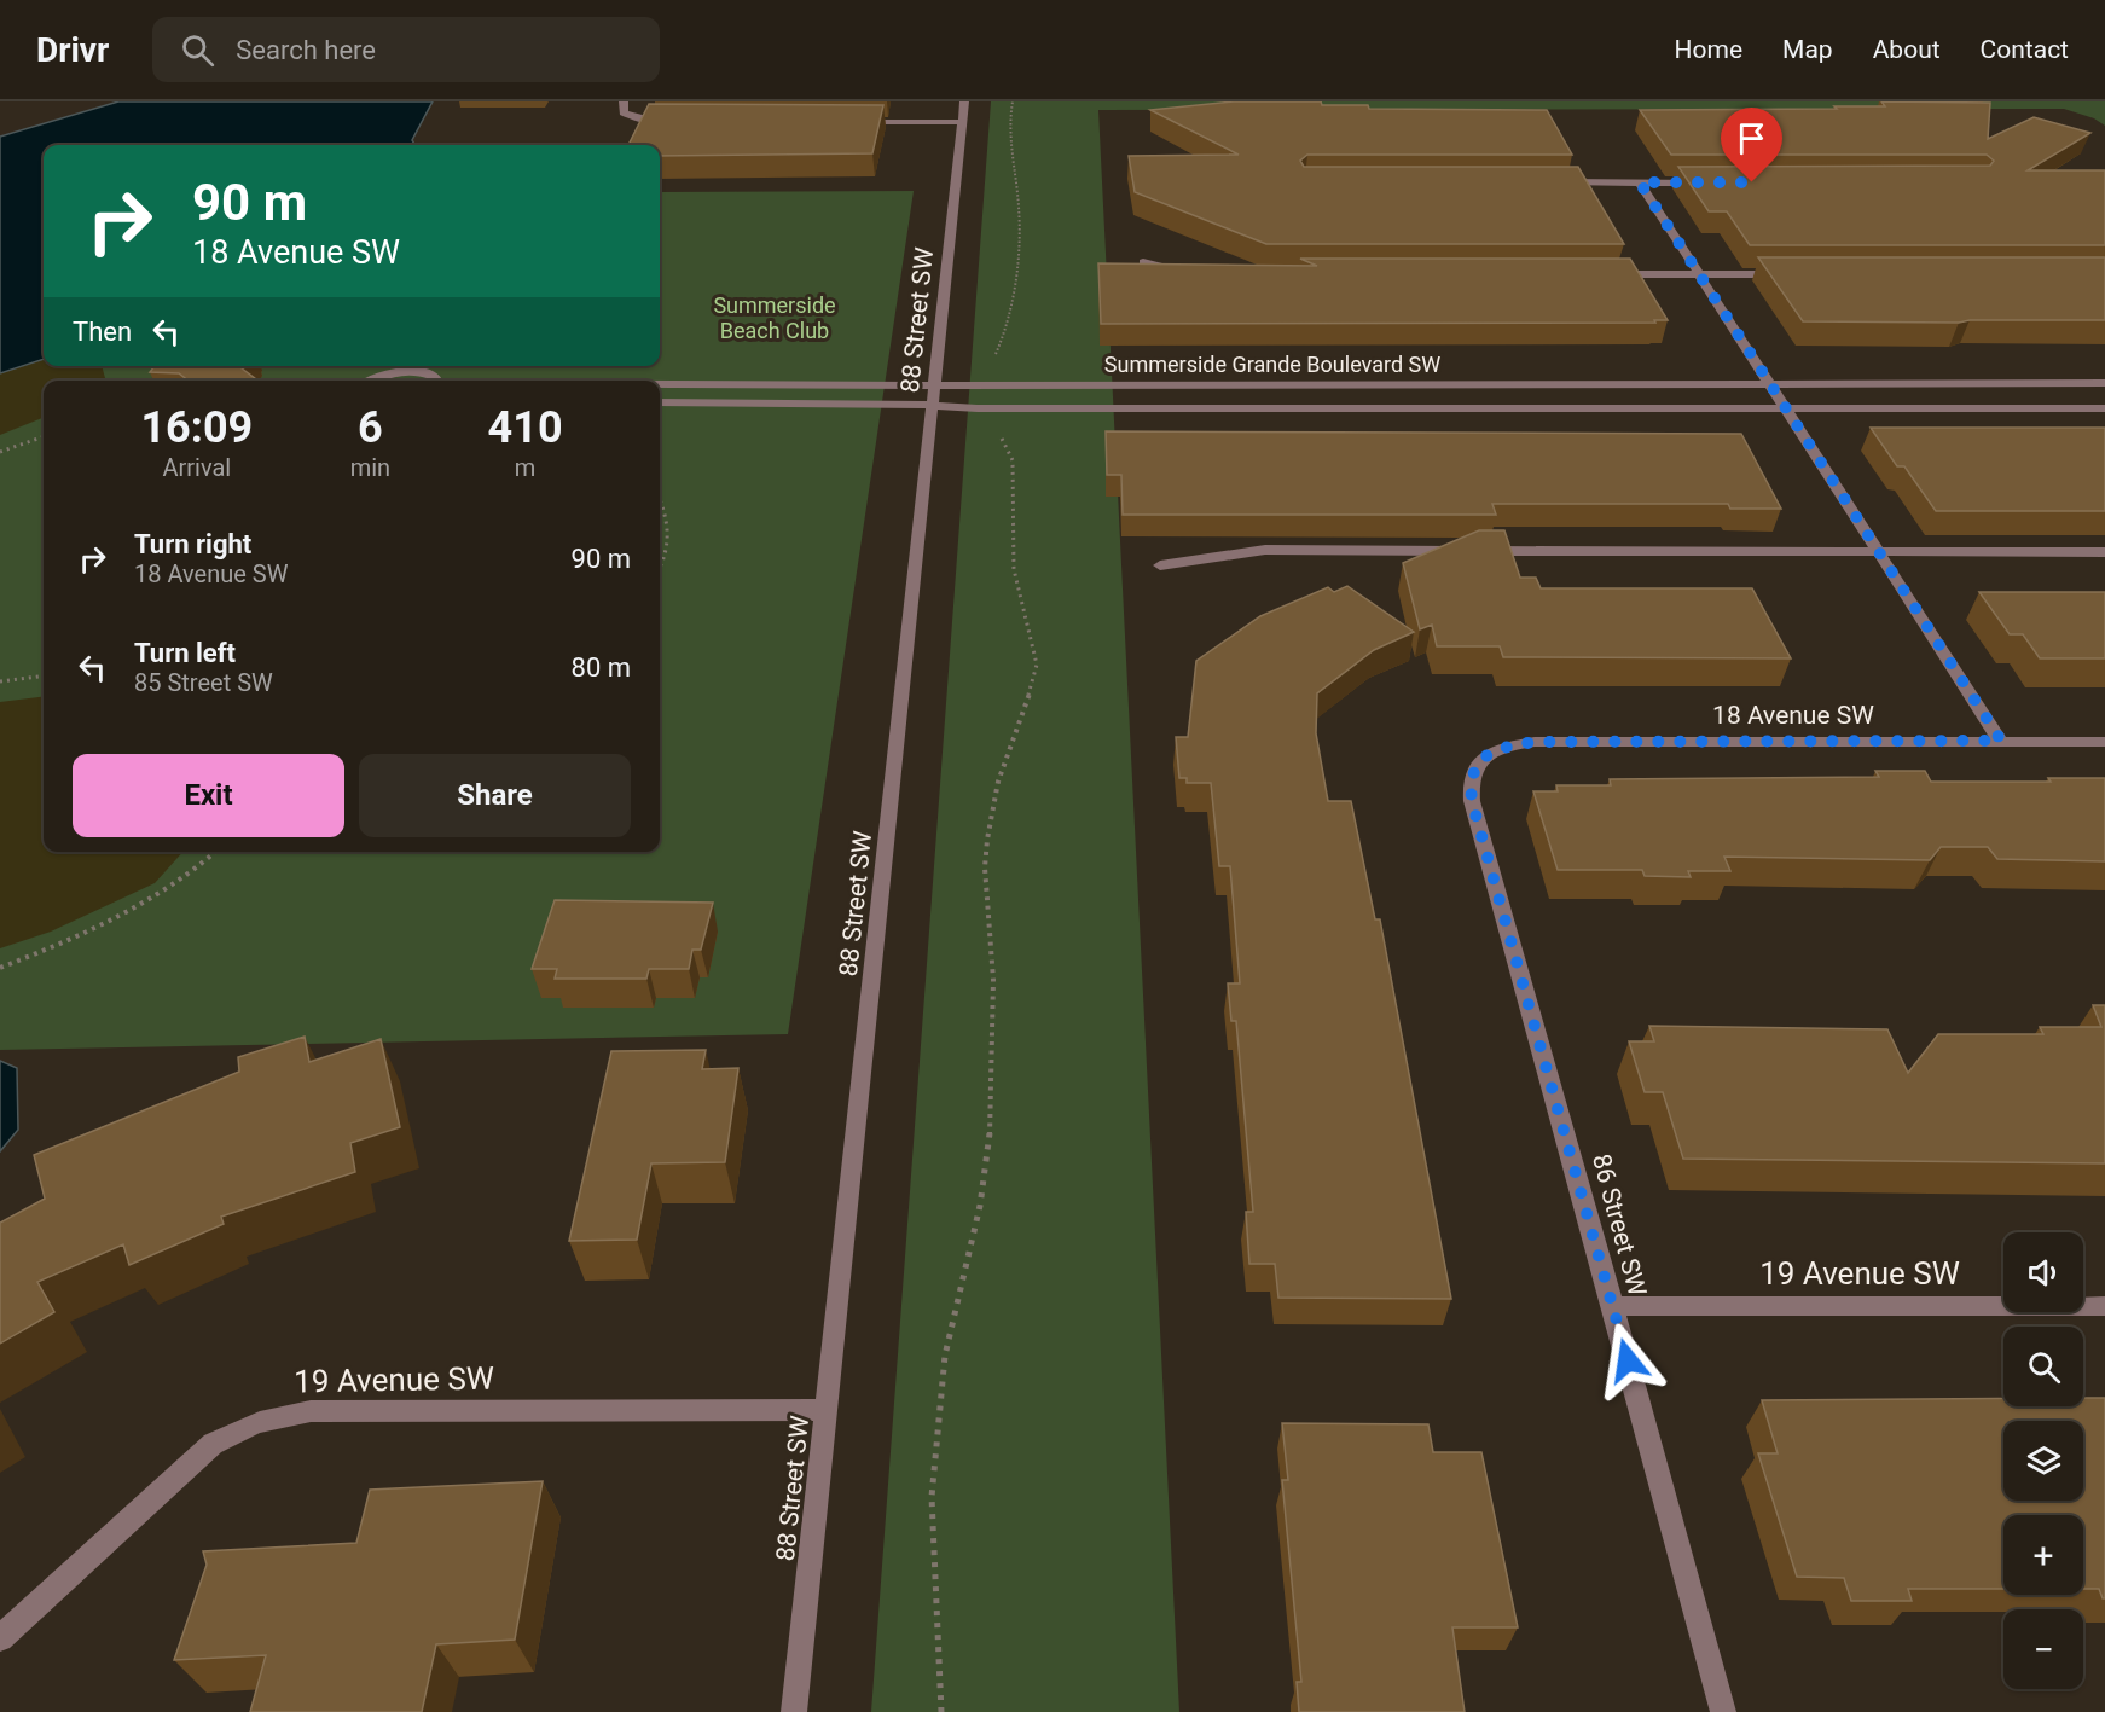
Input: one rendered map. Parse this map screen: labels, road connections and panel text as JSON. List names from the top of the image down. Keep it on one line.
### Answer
{"streets":{"street":["88 Street SW","Summerside Grande Boulevard SW","18 Avenue SW","86 Street SW","19 Avenue SW"]},"crossings":[["88 Street SW","Summerside Grande Boulevard SW"],["88 Street SW","19 Avenue SW"],["18 Avenue SW","86 Street SW"],["86 Street SW","19 Avenue SW"]],"parks":["Summerside Beach Club"],"page":{"header":"Drivr","search":"Search here","nav":["Home","Map","About","Contact"],"turn":["90 m","18 Avenue SW"],"then":"Then","eta":["16:09","Arrival","6","min","410","m"],"list":[{"name":"Turn right","note":"18 Avenue SW","value":"90 m"},{"name":"Turn left","note":"85 Street SW","value":"80 m"}],"buttons":["Exit","Share"],"map_buttons":["+","−"]}}
